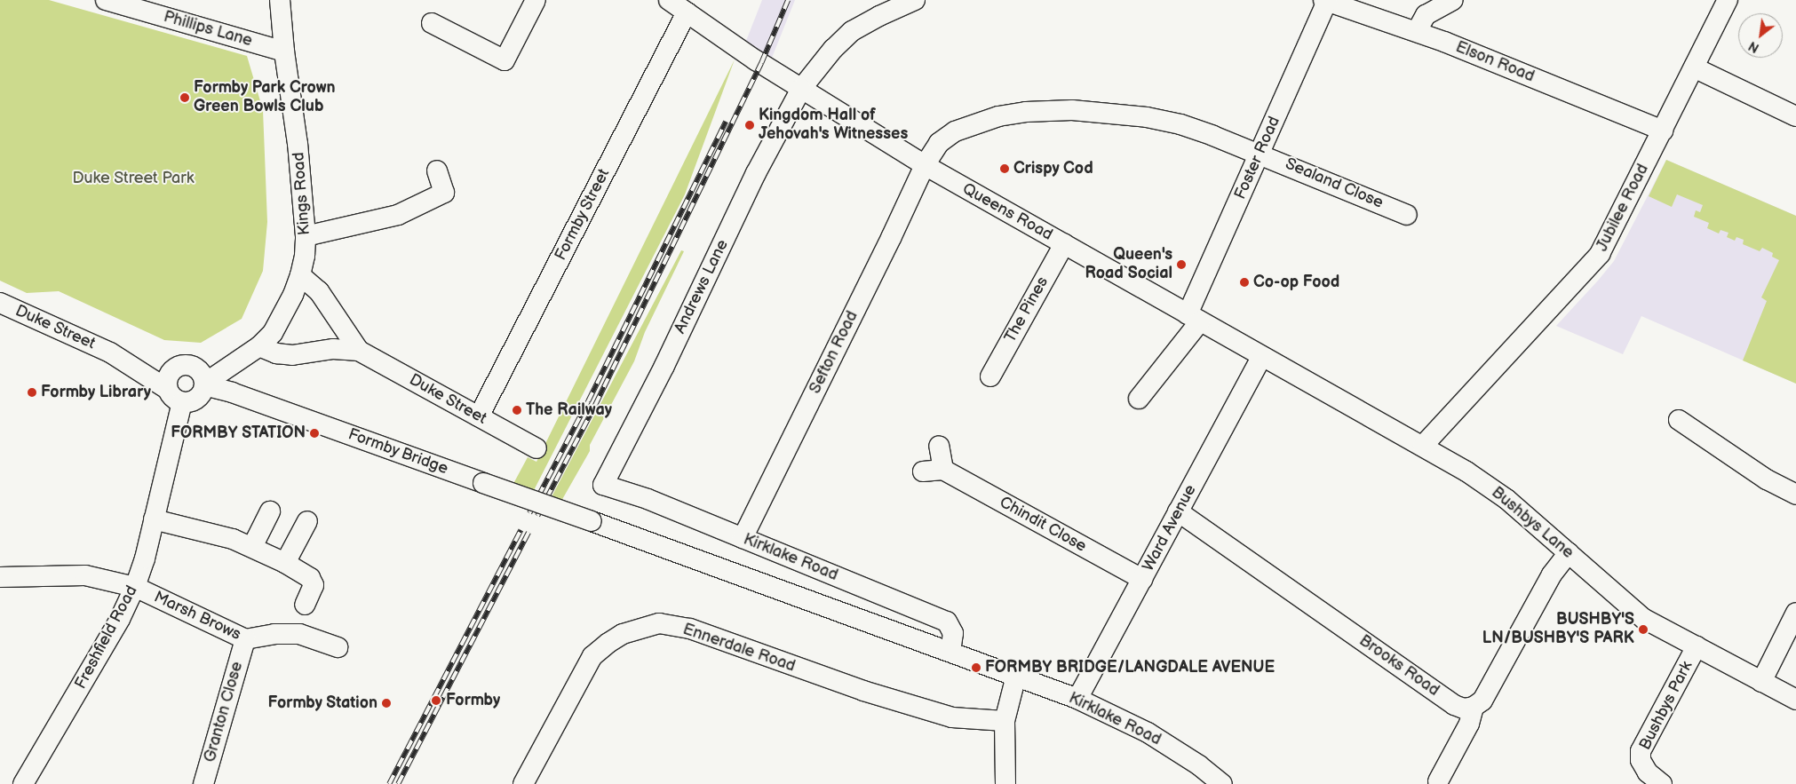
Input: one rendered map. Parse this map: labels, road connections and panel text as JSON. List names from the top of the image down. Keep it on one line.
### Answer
{"streets":{"street":["Phillips Lane","Elson Road","Foster Road","Sealand Close","Kings Road","Jubilee Road","Queens Road","Formby Street","Andrews Lane","The Pines","Duke Street","Sefton Road","Formby Bridge","Bushbys Lane","Chindit Close","Ward Avenue","Kirklake Road","Marsh Brows","Freshfield Road","Ennerdale Road","Brooks Road","Bushbys Park","Granton Close"]},"crossings":[["Phillips Lane","Kings Road"],["Elson Road","Foster Road"],["Elson Road","Jubilee Road"],["Foster Road","Sealand Close"],["Foster Road","Queens Road"],["Sealand Close","Queens Road"],["Sealand Close","Sefton Road"],["Kings Road","Duke Street"],["Kings Road","Formby Bridge"],["Kings Road","Freshfield Road"],["Jubilee Road","Bushbys Lane"],["Queens Road","Formby Street"],["Queens Road","Andrews Lane"],["Queens Road","The Pines"],["Queens Road","Sefton Road"],["Queens Road","Bushbys Lane"],["Queens Road","Ward Avenue"],["Formby Street","Duke Street"],["Andrews Lane","Kirklake Road"],["Duke Street","Formby Bridge"],["Duke Street","Freshfield Road"],["Sefton Road","Kirklake Road"],["Formby Bridge","Kirklake Road"],["Formby Bridge","Freshfield Road"],["Bushbys Lane","Ward Avenue"],["Bushbys Lane","Bushbys Park"],["Chindit Close","Ward Avenue"],["Ward Avenue","Kirklake Road"],["Ward Avenue","Brooks Road"],["Marsh Brows","Freshfield Road"],["Marsh Brows","Granton Close"]],"parks":["Duke Street Park"],"places":["Formby Park Crown Green Bowls Club","Kingdom Hall of Jehovah's Witnesses","Crispy Cod","Queen's Road Social","Co-op Food","Formby Library","The Railway","FORMBY STATION","BUSHBY'S LN/BUSHBY'S PARK","FORMBY BRIDGE/LANGDALE AVENUE","Formby","Formby Station"],"north":"bottom left"}
